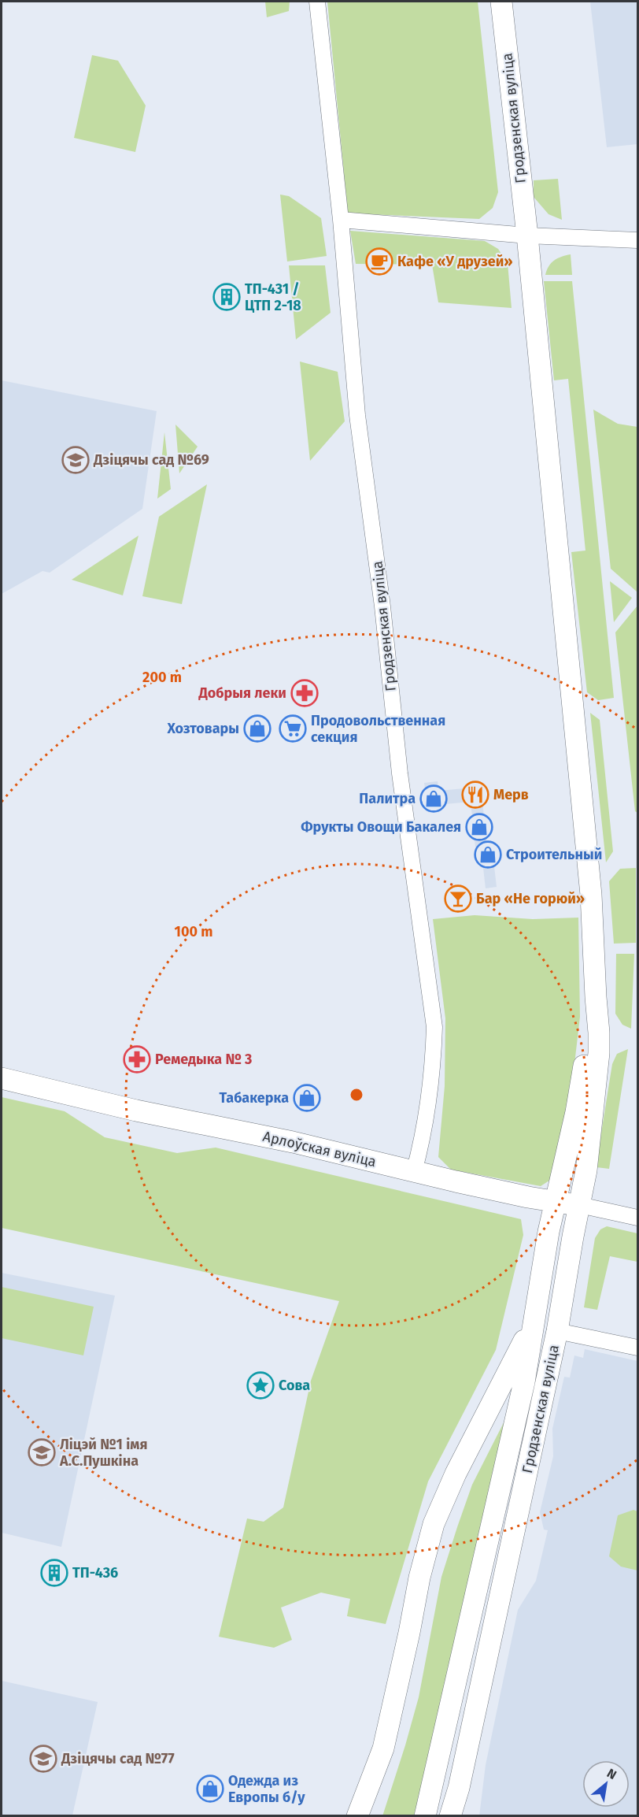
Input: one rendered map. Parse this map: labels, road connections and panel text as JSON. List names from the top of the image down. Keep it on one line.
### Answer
{"streets":{"main road":["Гродзенская вуліца","Арлоўская вуліца"]},"crossings":[["Гродзенская вуліца","Арлоўская вуліца"]],"places":{"cafe":["Кафе «У друзей»"],"building":["ТП-431 / ЦТП 2-18","ТП-436"],"school or university":["Дзіцячы сад №69","Ліцэй №1 імя А.С.Пушкіна","Дзіцячы сад №77"],"pharmacy":["Добрыя леки","Ремедыка № 3"],"shop":["Хозтовары","Палитра","Фрукты Овощи Бакалея","Строительный","Табакерка","Одежда из Европы б/у"],"supermarket":["Продовольственная секция"],"restaurant":["Мерв"],"bar":["Бар «Не горюй»"],"place":["Сова"]},"north":"top right","rings":["200 m","100 m"]}
